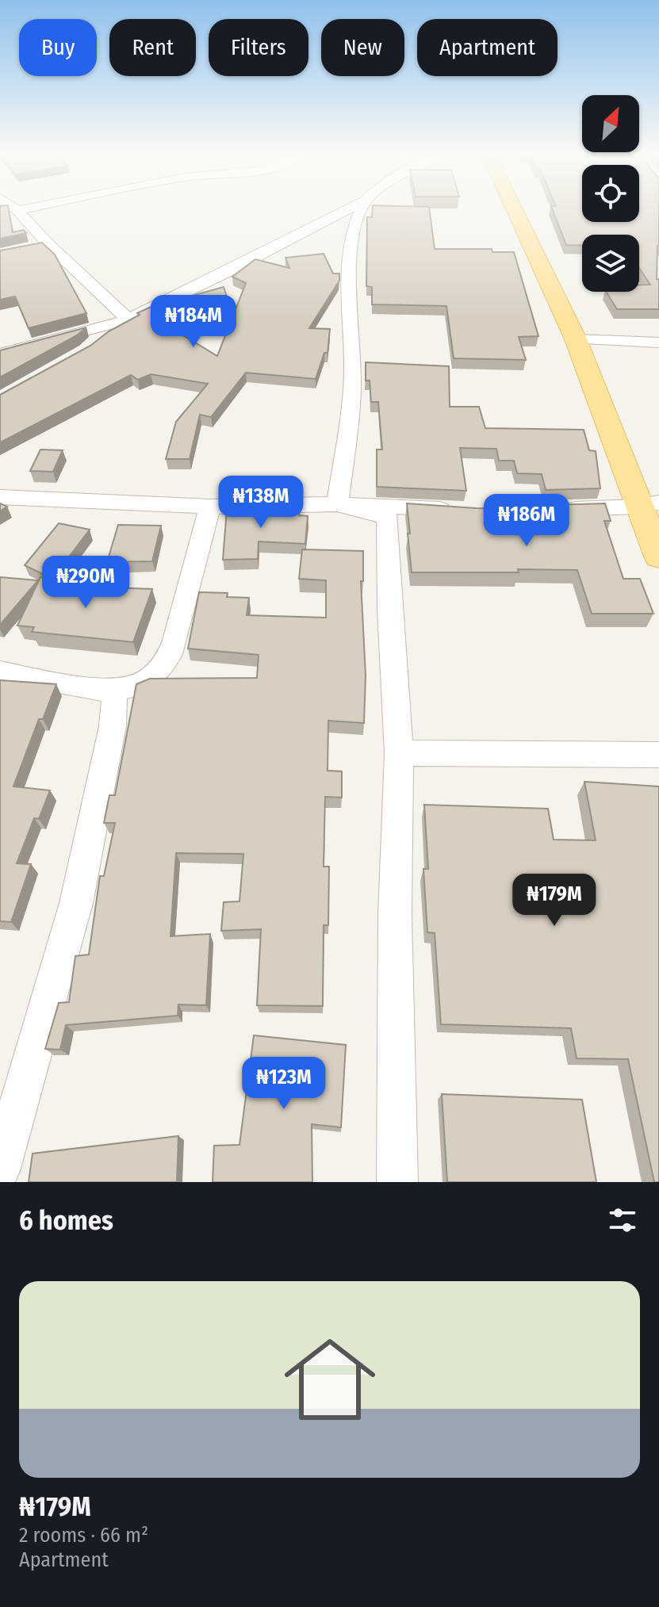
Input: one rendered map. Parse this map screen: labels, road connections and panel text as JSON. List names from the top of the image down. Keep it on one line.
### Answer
{"north":"top right","page":{"chip":["Buy","Rent","Filters","New","Apartment"],"price":["₦184M","₦138M","₦186M","₦290M","₦179M","₦123M"],"heading":"6 homes","list":[{"name":"₦179M","note":"2 rooms · 66 m² · Apartment"}]}}
